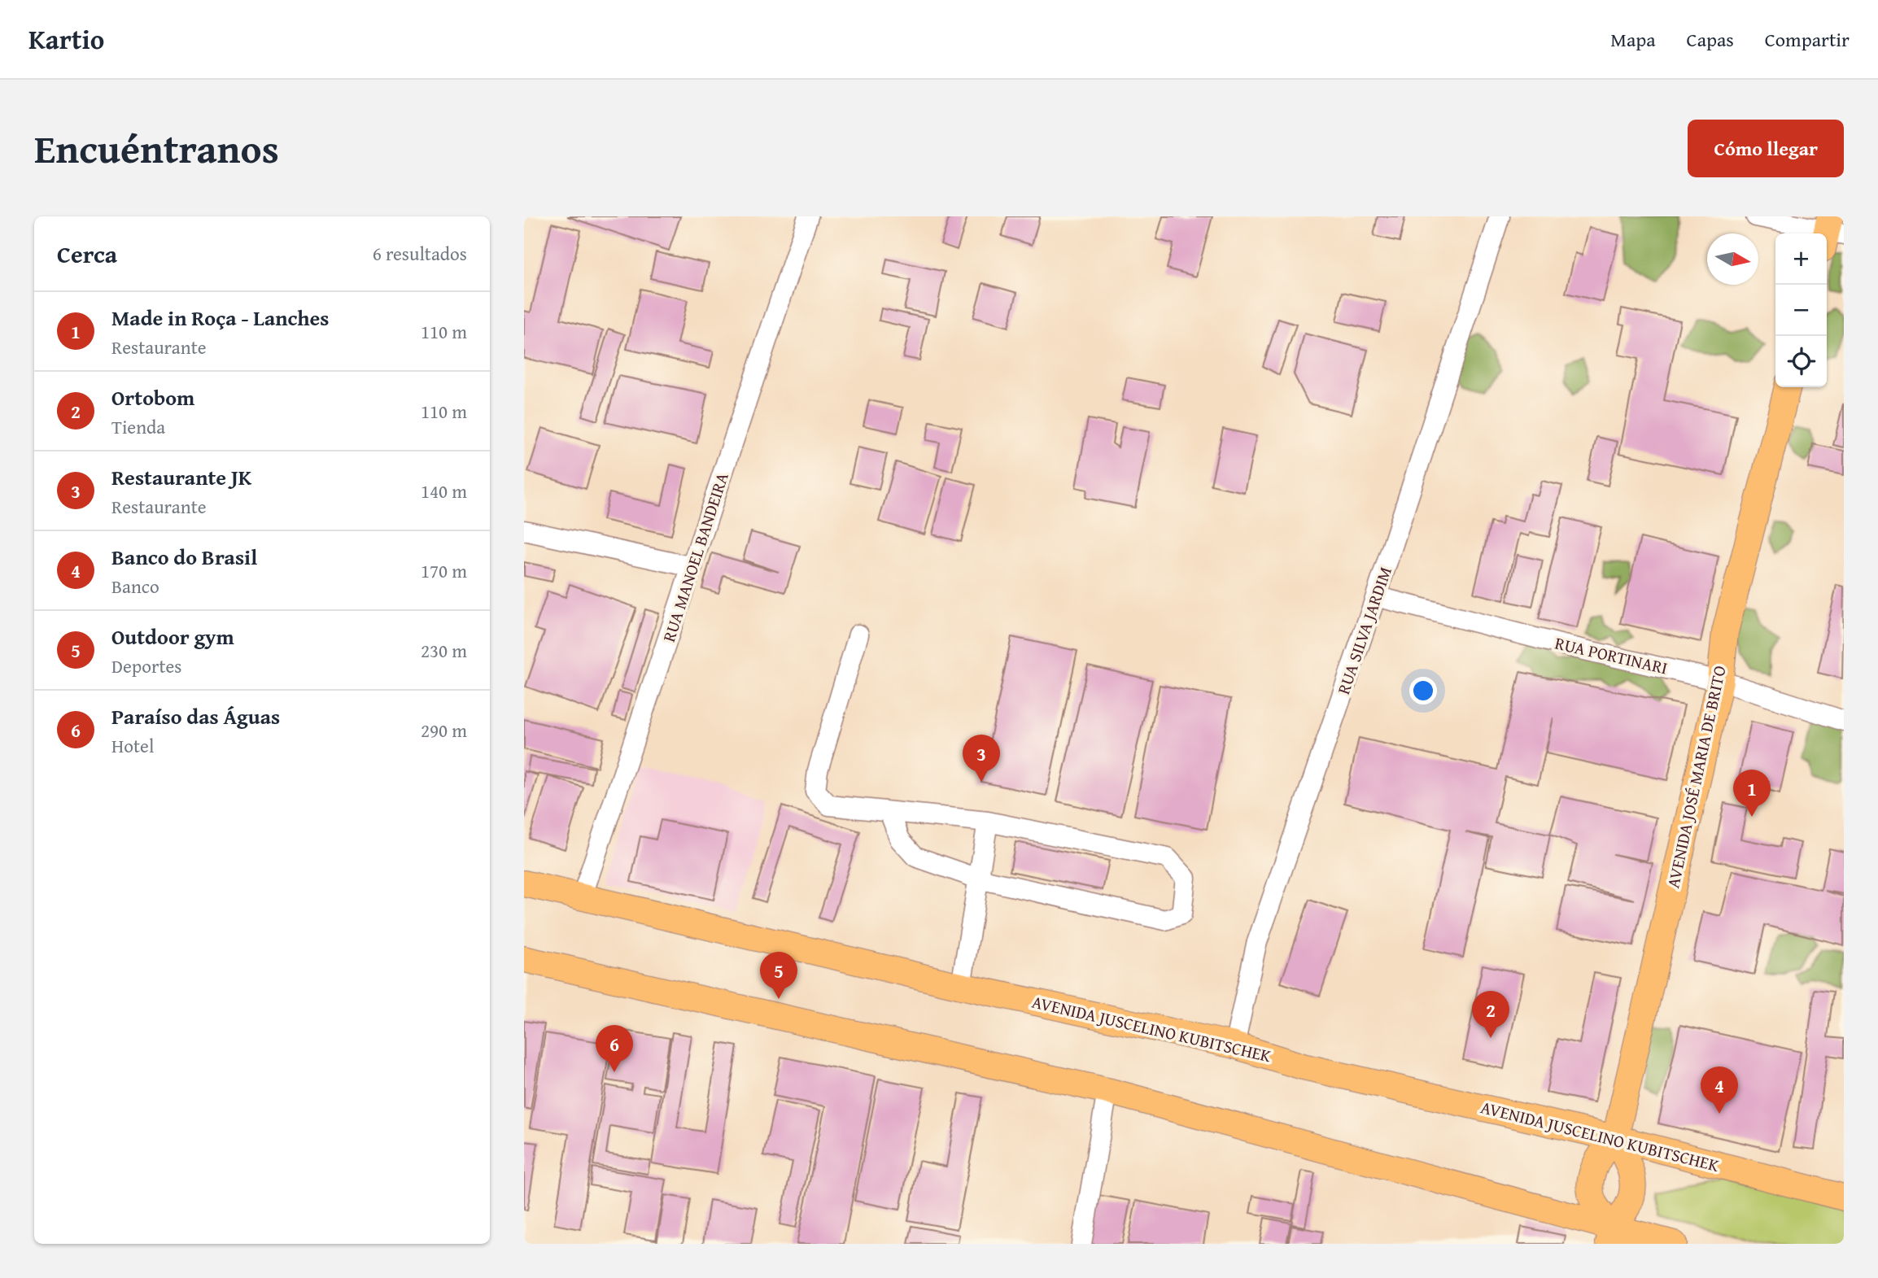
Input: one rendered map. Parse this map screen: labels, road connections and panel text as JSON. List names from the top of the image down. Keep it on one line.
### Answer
{"streets":{"main road":["AVENIDA JOSÉ MARIA DE BRITO","AVENIDA JUSCELINO KUBITSCHEK"],"street":["RUA MANOEL BANDEIRA","RUA SILVA JARDIM","RUA PORTINARI"]},"crossings":[["RUA MANOEL BANDEIRA","AVENIDA JUSCELINO KUBITSCHEK"],["RUA SILVA JARDIM","RUA PORTINARI"],["RUA SILVA JARDIM","AVENIDA JUSCELINO KUBITSCHEK"],["RUA PORTINARI","AVENIDA JOSÉ MARIA DE BRITO"],["AVENIDA JOSÉ MARIA DE BRITO","AVENIDA JUSCELINO KUBITSCHEK"]],"north":"right","page":{"header":"Kartio","nav":["Mapa","Capas","Compartir"],"title":"Encuéntranos","buttons":"Cómo llegar","heading":["Cerca","6 resultados"],"map_buttons":["+","−"],"list":[{"mark":"1","name":"Made in Roça - Lanches","note":"Restaurante","value":"110 m"},{"mark":"2","name":"Ortobom","note":"Tienda","value":"110 m"},{"mark":"3","name":"Restaurante JK","note":"Restaurante","value":"140 m"},{"mark":"4","name":"Banco do Brasil","note":"Banco","value":"170 m"},{"mark":"5","name":"Outdoor gym","note":"Deportes","value":"230 m"},{"mark":"6","name":"Paraíso das Águas","note":"Hotel","value":"290 m"}],"pins":["3","1","5","2","6","4"]}}
